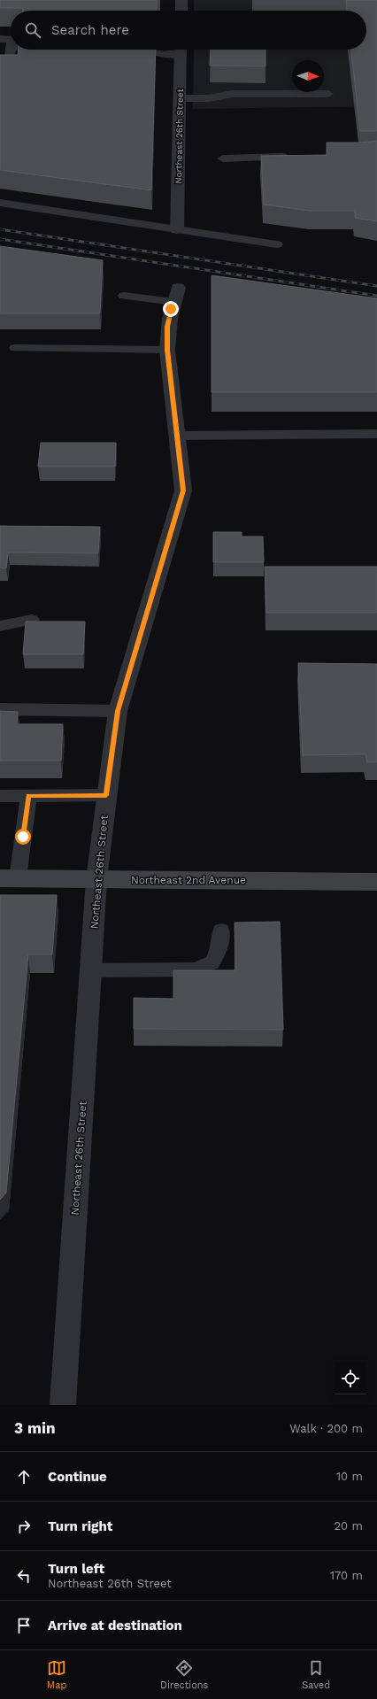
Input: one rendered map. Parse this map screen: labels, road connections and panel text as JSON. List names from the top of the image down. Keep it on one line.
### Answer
{"streets":{"main road":["Northeast 2nd Avenue"],"street":["Northeast 26th Street"]},"crossings":[["Northeast 26th Street","Northeast 2nd Avenue"]],"north":"right","page":{"search":"Search here","heading":["3 min","Walk · 200 m"],"list":[["Continue","10 m"],["Turn right","20 m"],["Turn left","Northeast 26th Street","170 m"],"Arrive at destination"],"nav":["Map","Directions","Saved"]}}
